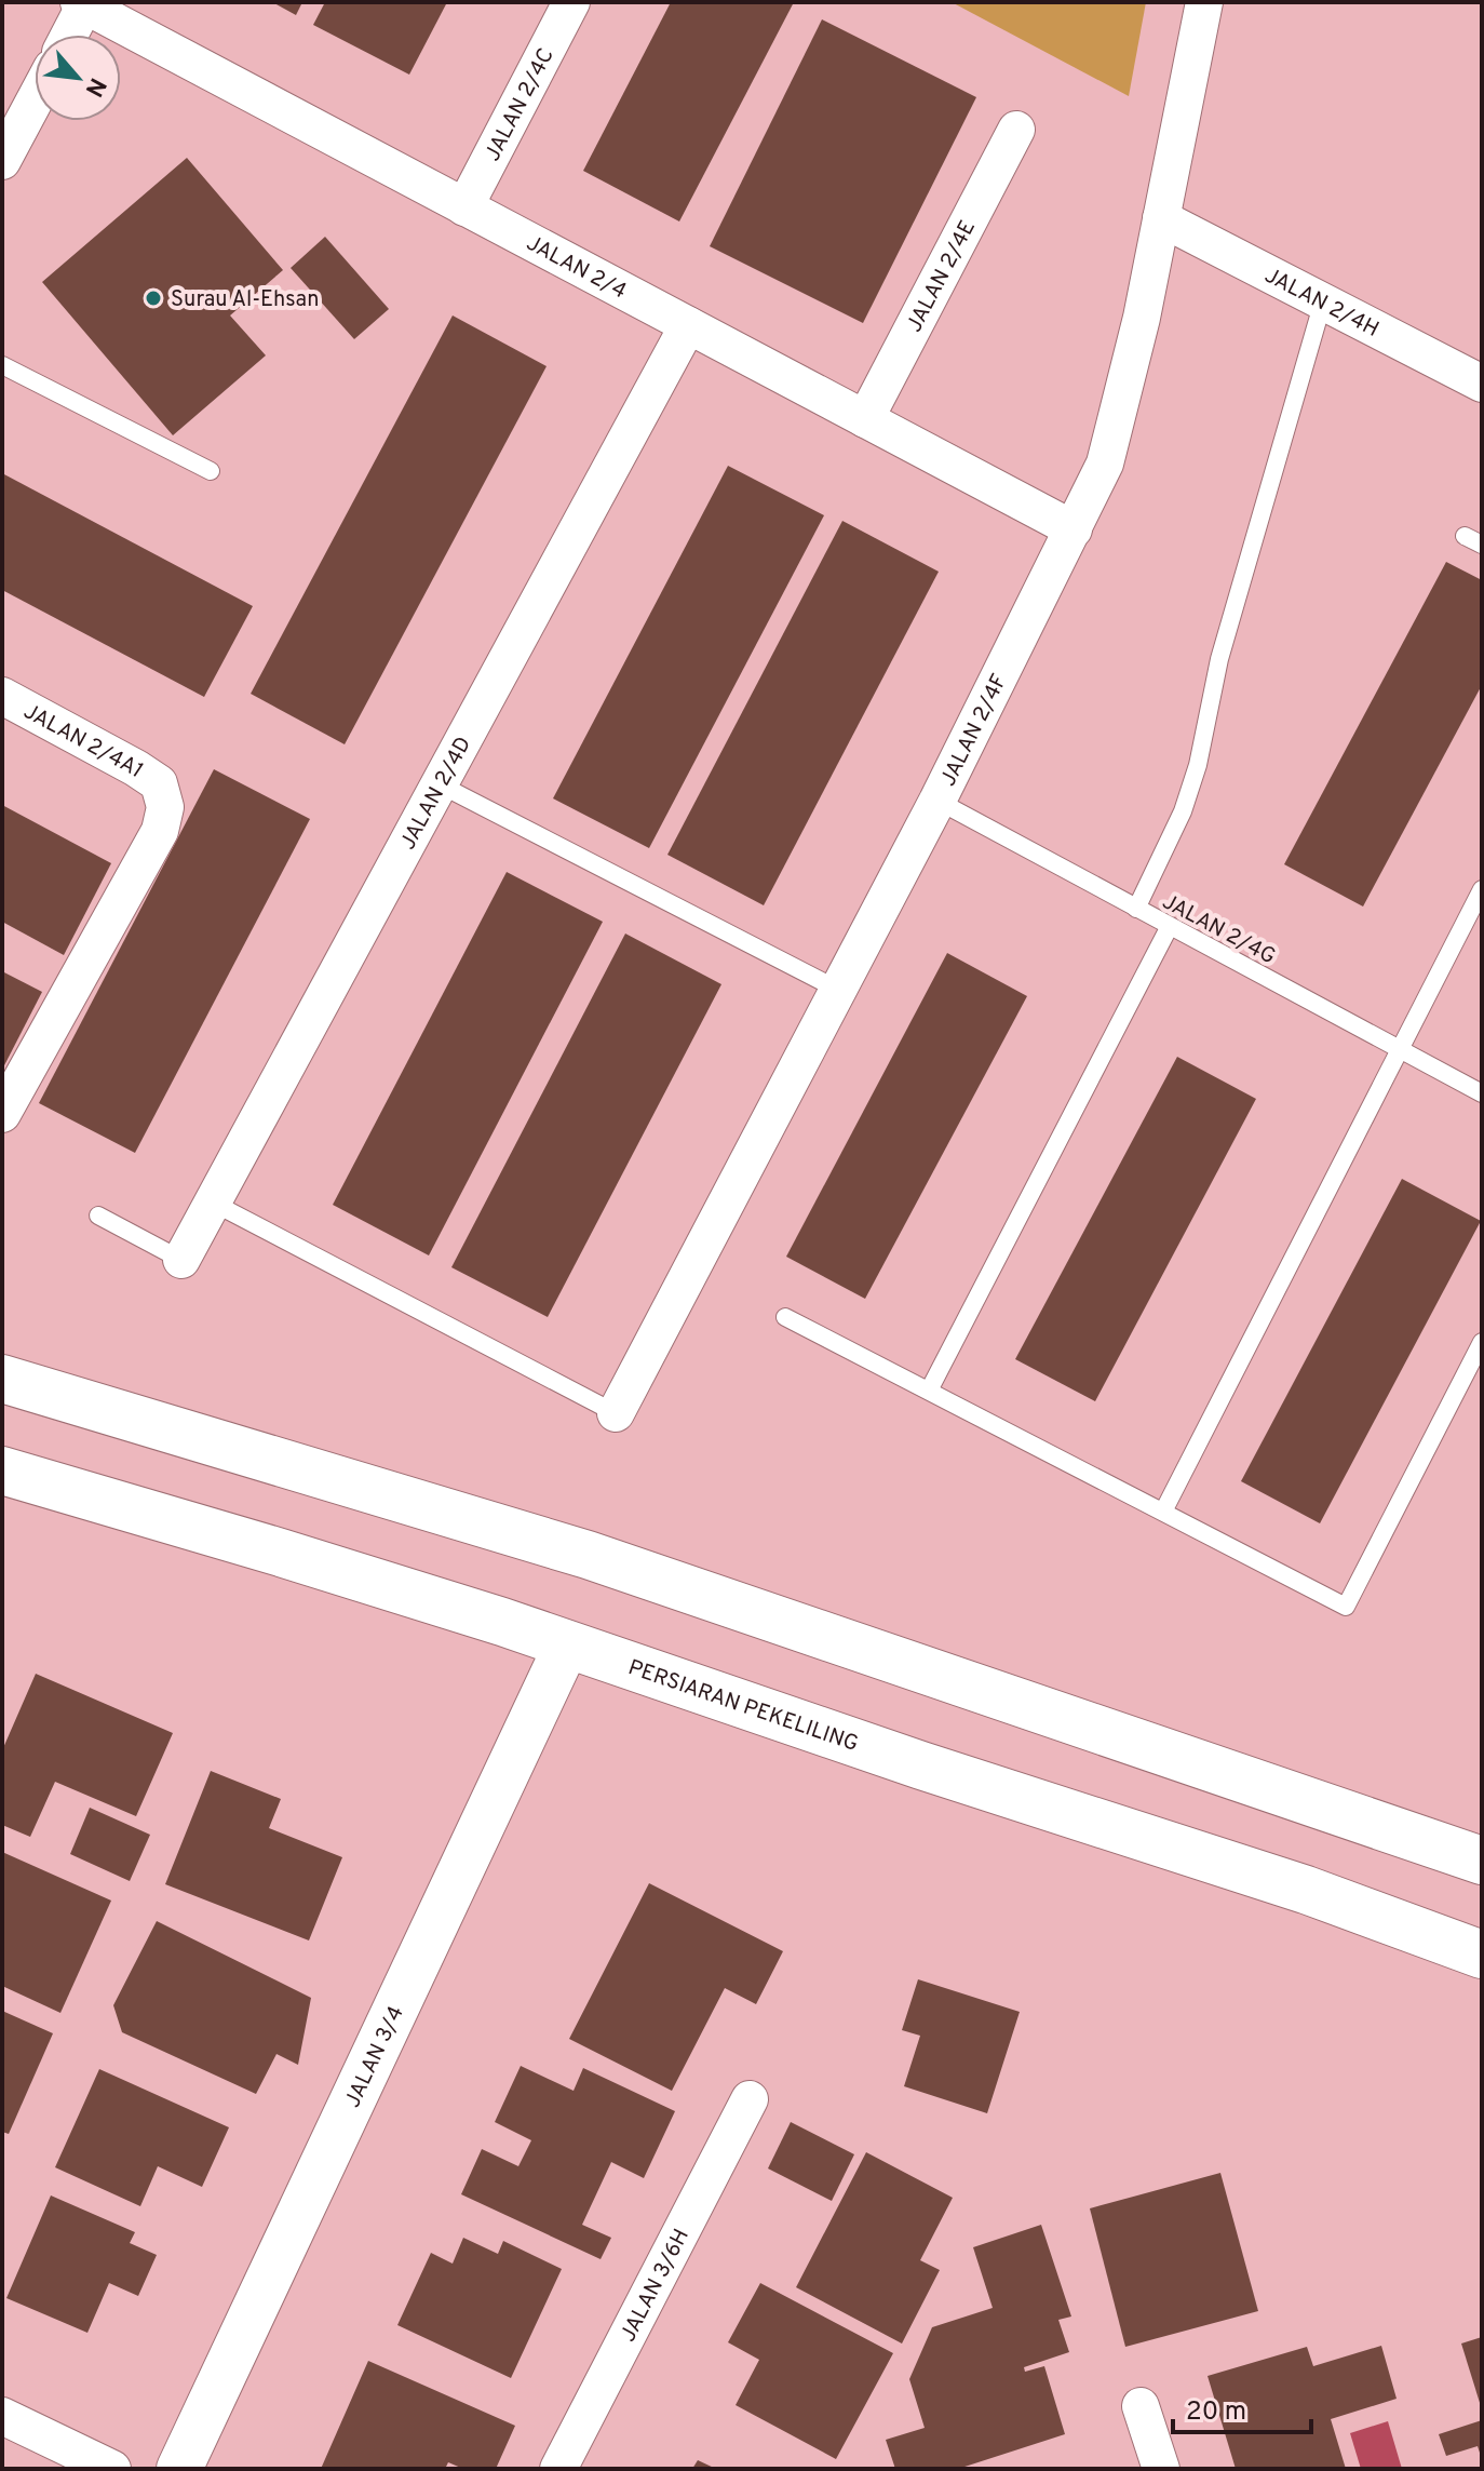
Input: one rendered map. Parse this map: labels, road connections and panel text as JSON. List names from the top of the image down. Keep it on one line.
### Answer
{"streets":{"main road":["PERSIARAN PEKELILING"],"street":["JALAN 2/4C","JALAN 2/4","JALAN 2/4E","JALAN 2/4H","JALAN 2/4F","JALAN 2/4A1","JALAN 2/4D","JALAN 3/4","JALAN 3/6H"],"lane":["JALAN 2/4G"]},"crossings":[["JALAN 2/4C","JALAN 2/4"],["JALAN 2/4","JALAN 2/4E"],["JALAN 2/4","JALAN 2/4F"],["JALAN 2/4","JALAN 2/4D"],["JALAN 2/4H","JALAN 2/4F"],["JALAN 2/4F","JALAN 2/4G"],["PERSIARAN PEKELILING","JALAN 3/4"]],"places":["Surau Al-Ehsan"],"scale_bar":"20 m","north":"bottom right"}
